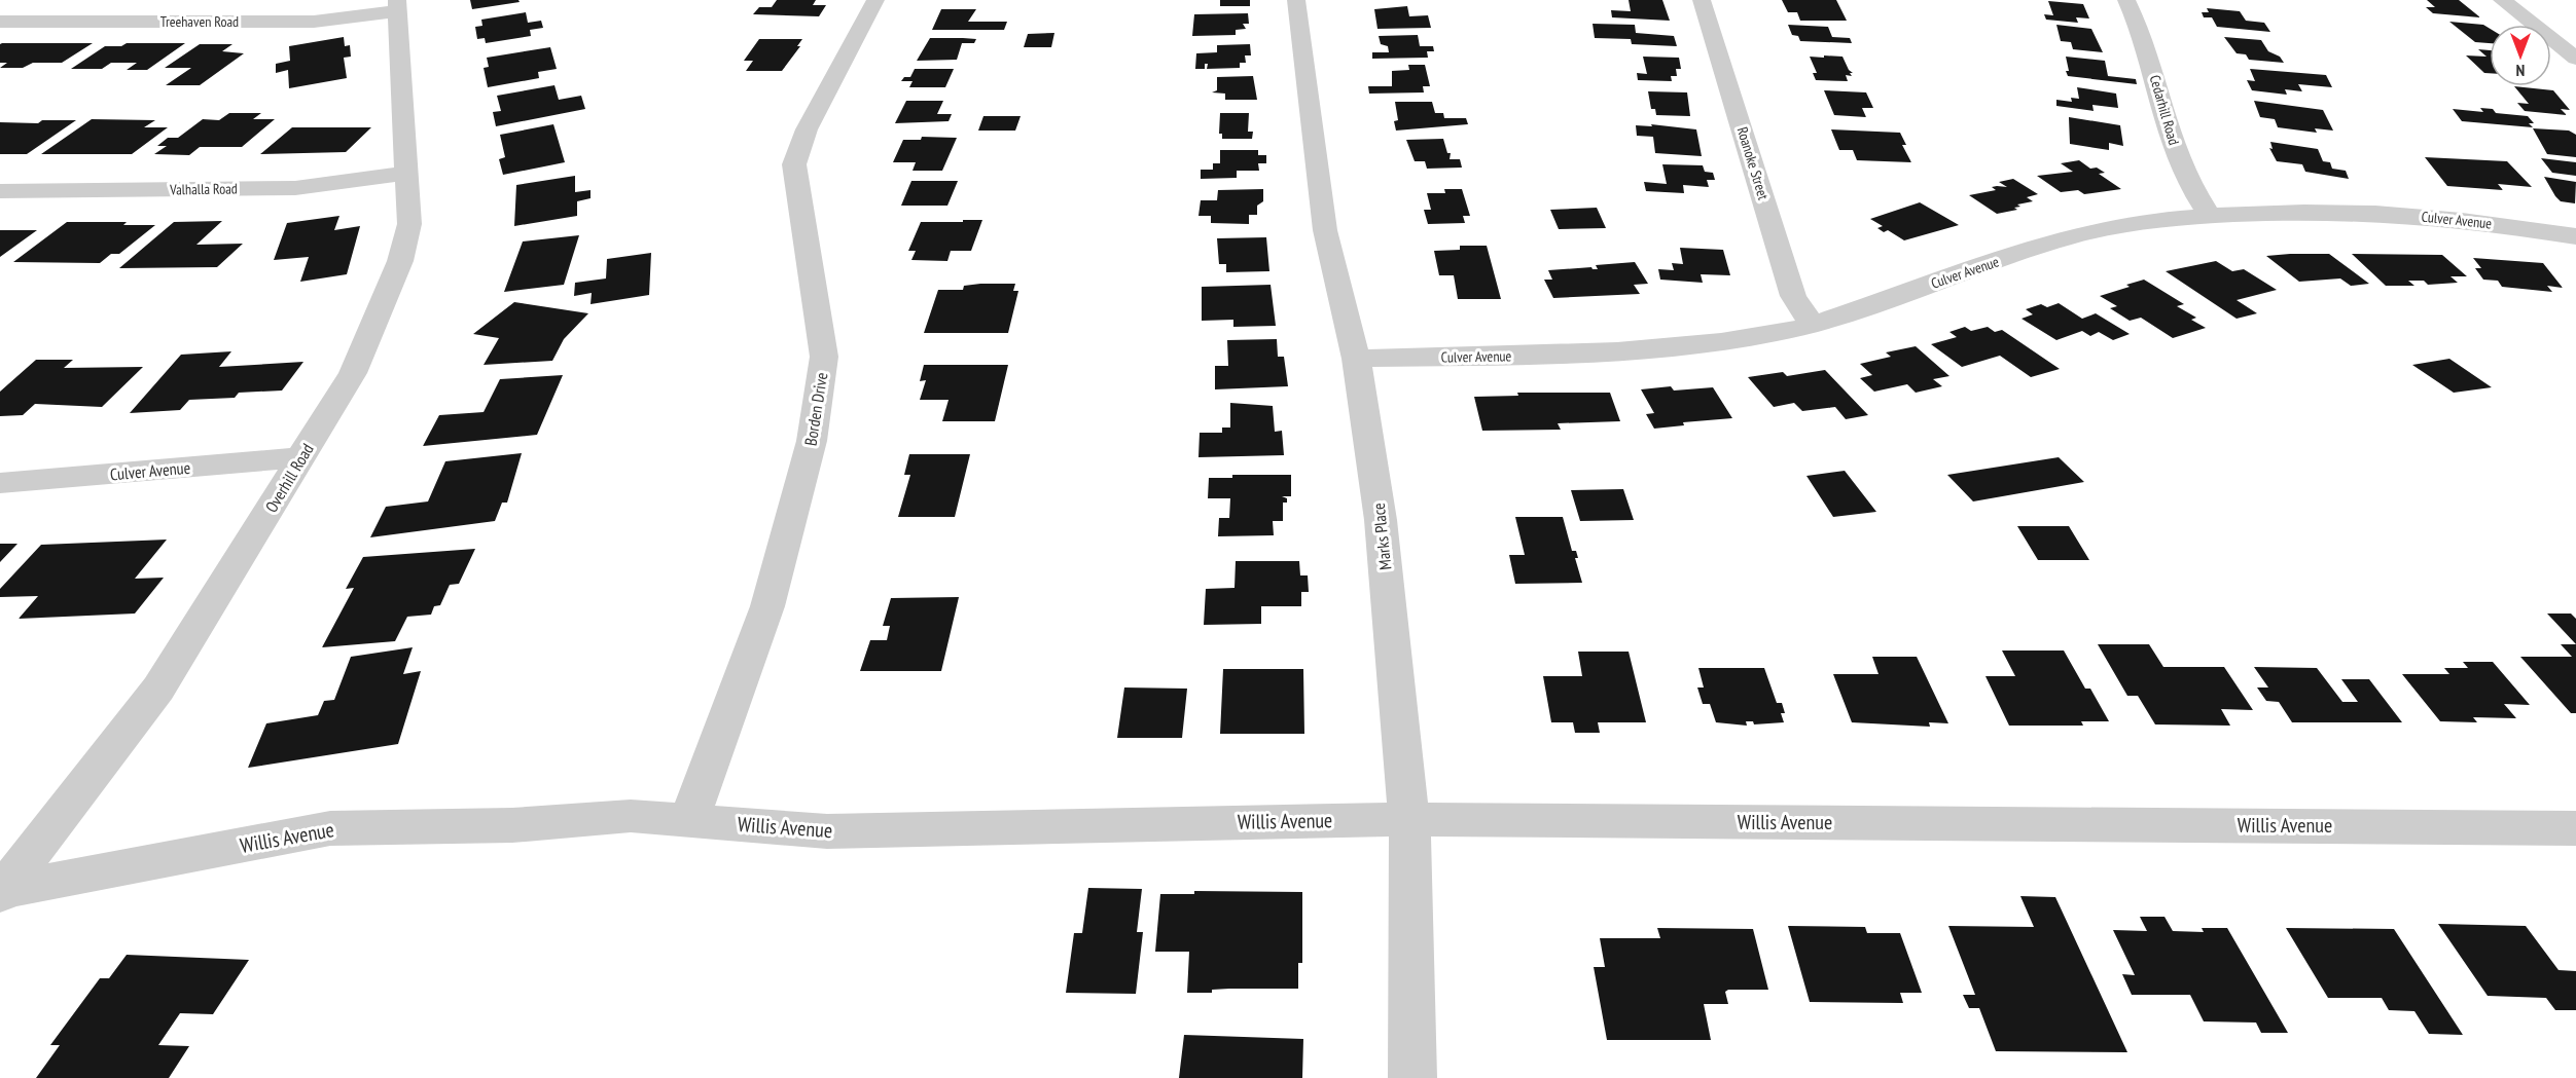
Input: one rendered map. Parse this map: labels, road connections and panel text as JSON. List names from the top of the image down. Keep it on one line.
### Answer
{"streets":{"street":["Treehaven Road","Cedarhill Road","Roanoke Street","Valhalla Road","Culver Avenue","Borden Drive","Overhill Road","Marks Place","Willis Avenue"]},"crossings":[["Treehaven Road","Overhill Road"],["Cedarhill Road","Culver Avenue"],["Roanoke Street","Culver Avenue"],["Valhalla Road","Overhill Road"],["Culver Avenue","Overhill Road"],["Culver Avenue","Marks Place"],["Borden Drive","Willis Avenue"],["Overhill Road","Willis Avenue"],["Marks Place","Willis Avenue"]],"north":"bottom"}
